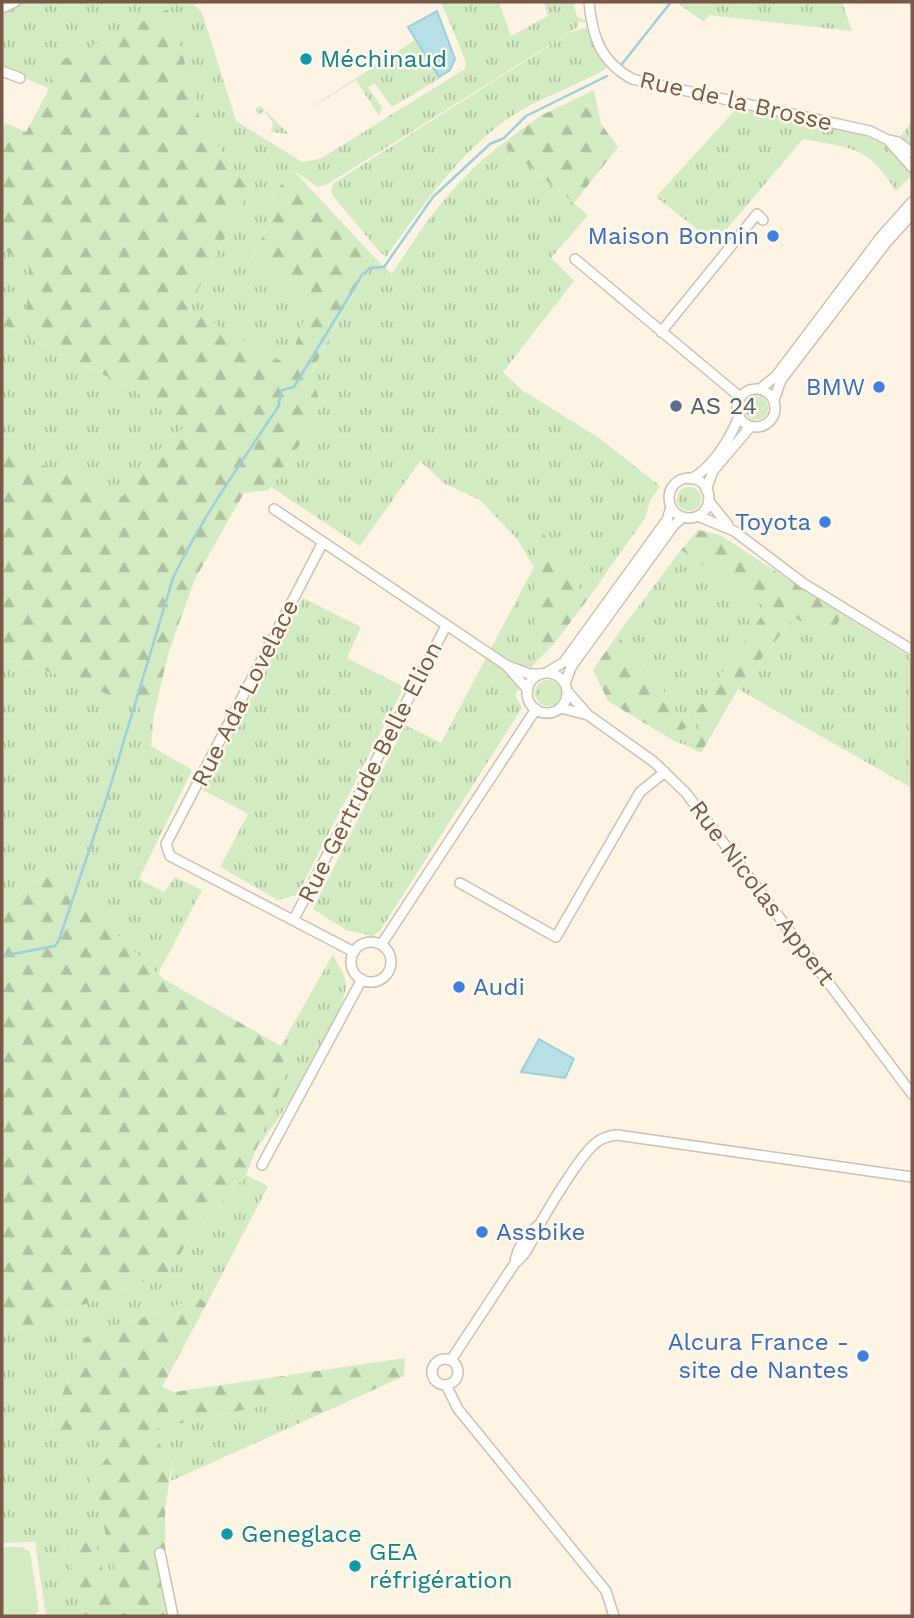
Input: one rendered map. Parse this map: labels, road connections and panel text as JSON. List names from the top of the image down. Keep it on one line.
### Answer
{"streets":{"street":["Rue de la Brosse","Rue Ada Lovelace","Rue Gertrude Belle Elion","Rue Nicolas Appert"]},"crossings":[["Rue Ada Lovelace","Rue Gertrude Belle Elion"]],"places":["Méchinaud","Maison Bonnin","BMW","AS 24","Toyota","Audi","Assbike","Alcura France - site de Nantes","Geneglace","GEA réfrigération"]}
